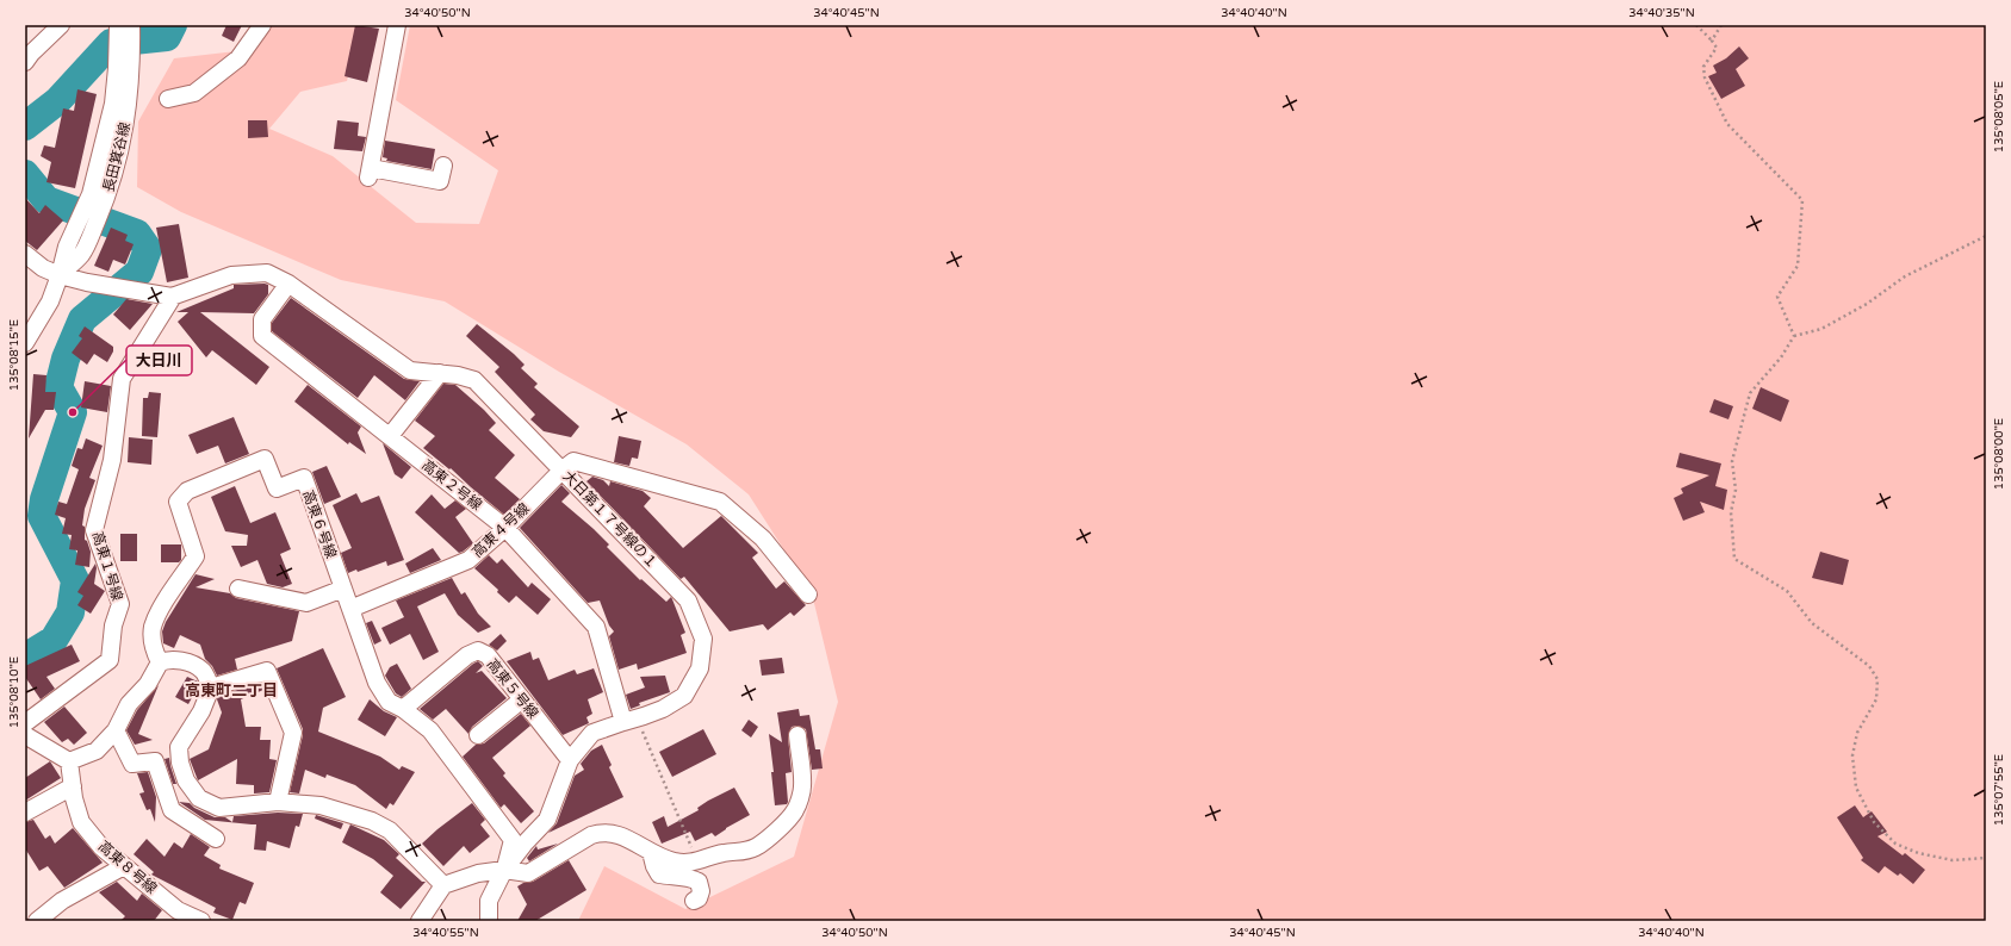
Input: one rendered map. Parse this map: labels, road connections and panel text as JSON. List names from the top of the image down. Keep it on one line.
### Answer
{"streets":{"street":["長田箕谷線","高東２号線","大日第１７号線の１","高東６号線","高東４号線","高東１号線","高東５号線","高東８号線"]},"crossings":[["高東２号線","大日第１７号線の１"],["高東２号線","高東４号線"],["大日第１７号線の１","高東６号線"],["大日第１７号線の１","高東４号線"],["大日第１７号線の１","高東１号線"],["大日第１７号線の１","高東５号線"],["高東６号線","高東４号線"],["高東６号線","高東５号線"]],"districts":["高東町二丁目"],"places":["大日川"],"coordinates":["34°40'50\"N","34°40'45\"N","34°40'40\"N","34°40'35\"N","135°08'05\"E","135°08'15\"E","135°08'00\"E","135°08'10\"E","135°07'55\"E","34°40'55\"N"]}
